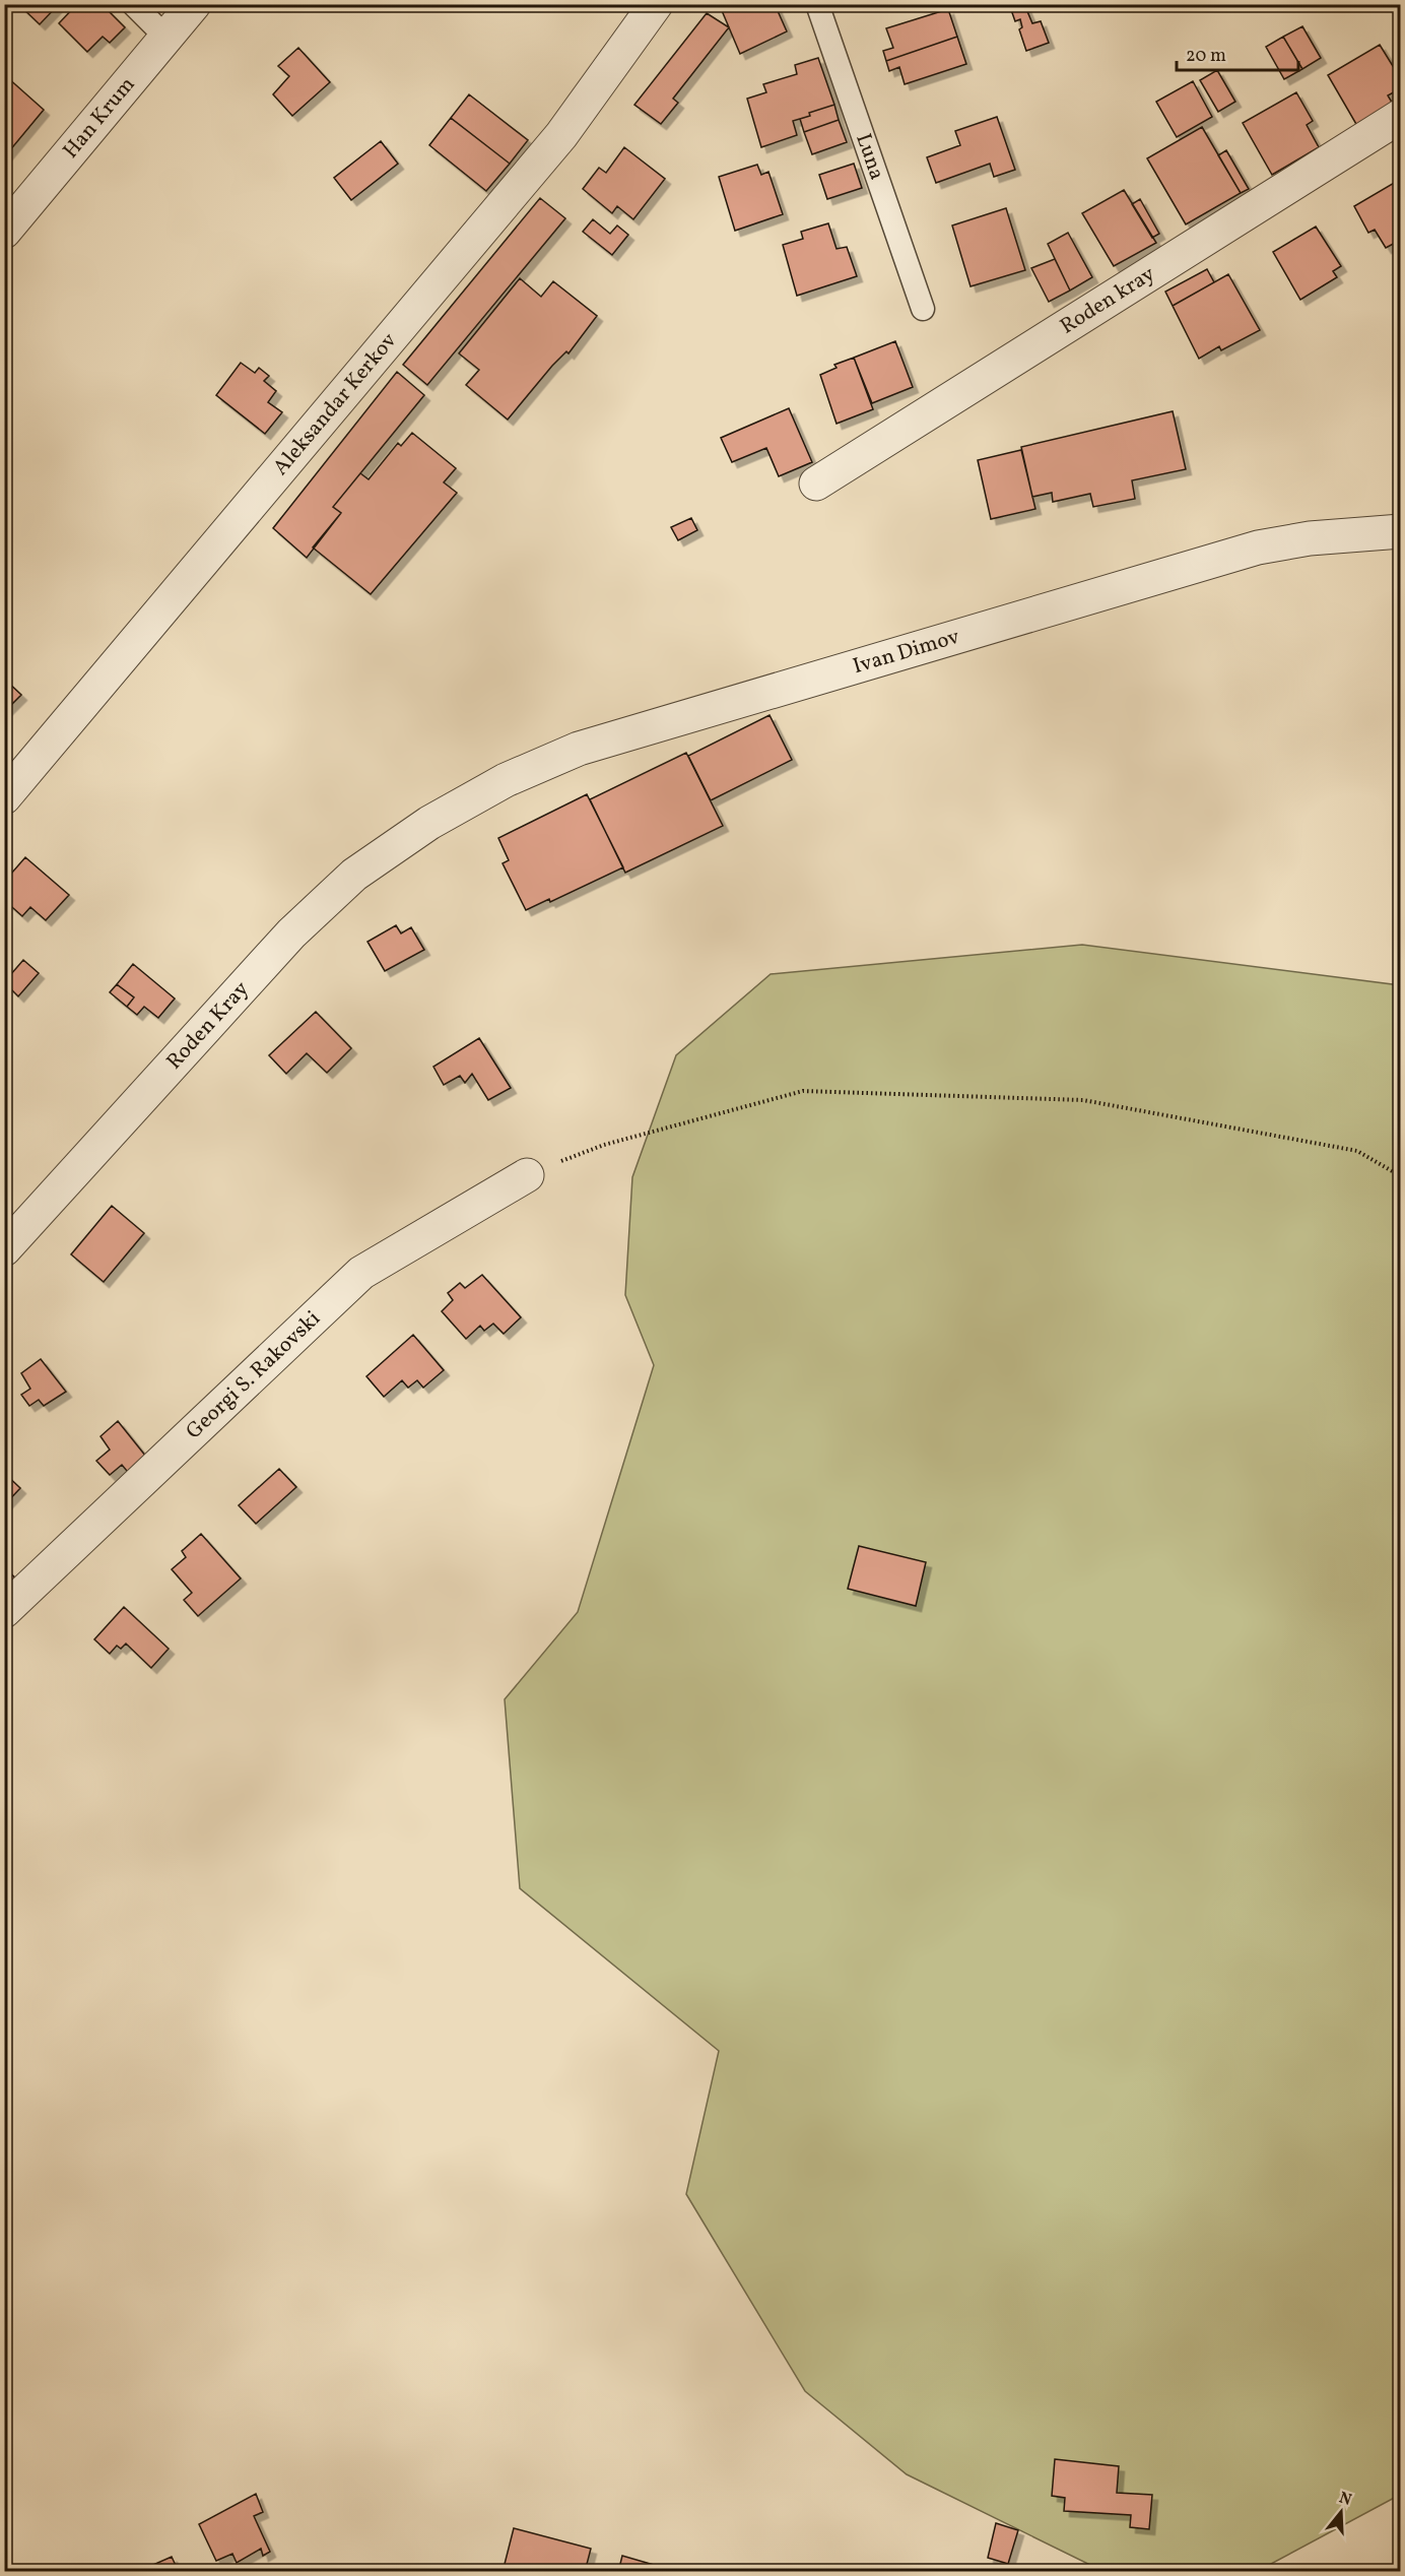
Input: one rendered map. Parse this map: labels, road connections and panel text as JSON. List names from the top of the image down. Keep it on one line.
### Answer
{"streets":{"street":["Han Krum","Roden kray","Aleksandar Kerkov","Ivan Dimov","Roden Kray","Georgi S. Rakovski"],"lane":["Luna"]},"crossings":[["Ivan Dimov","Roden Kray"]],"scale_bar":"20 m","north":"top"}
